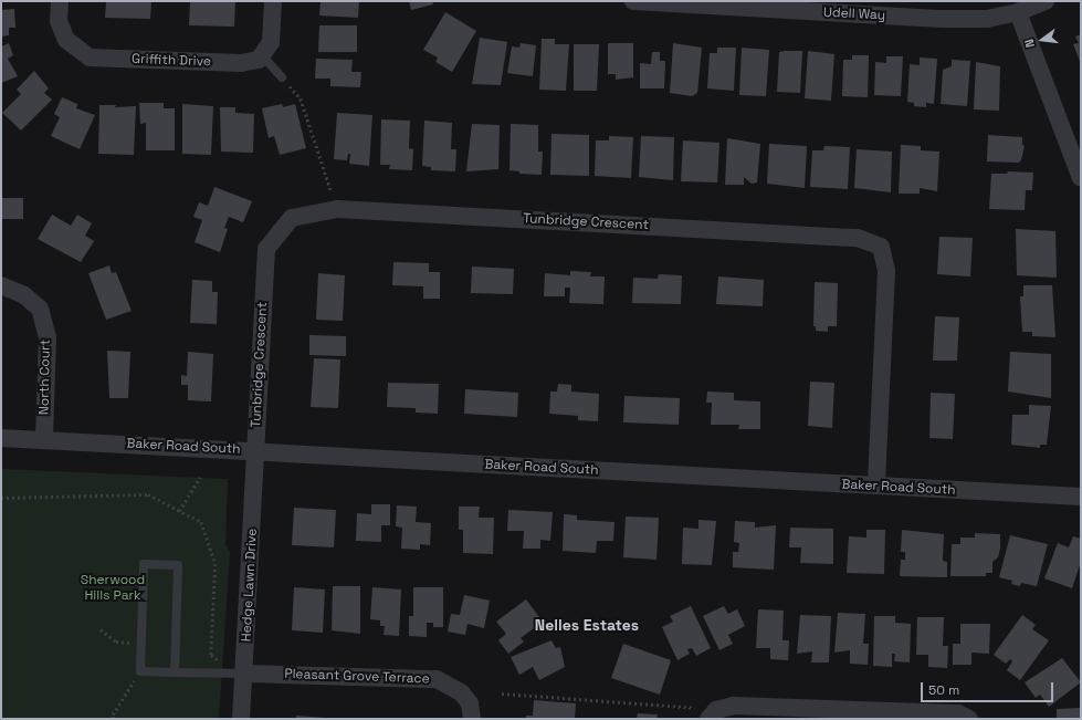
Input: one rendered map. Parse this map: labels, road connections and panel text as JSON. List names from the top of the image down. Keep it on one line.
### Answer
{"streets":{"street":["Udell Way","Griffith Drive","Tunbridge Crescent","North Court","Baker Road South","Hedge Lawn Drive","Pleasant Grove Terrace"]},"crossings":[["Tunbridge Crescent","Baker Road South"],["Tunbridge Crescent","Hedge Lawn Drive"],["North Court","Baker Road South"],["Baker Road South","Hedge Lawn Drive"],["Hedge Lawn Drive","Pleasant Grove Terrace"]],"districts":["Nelles Estates"],"parks":["Sherwood Hills Park"],"scale_bar":"50 m","north":"left"}
